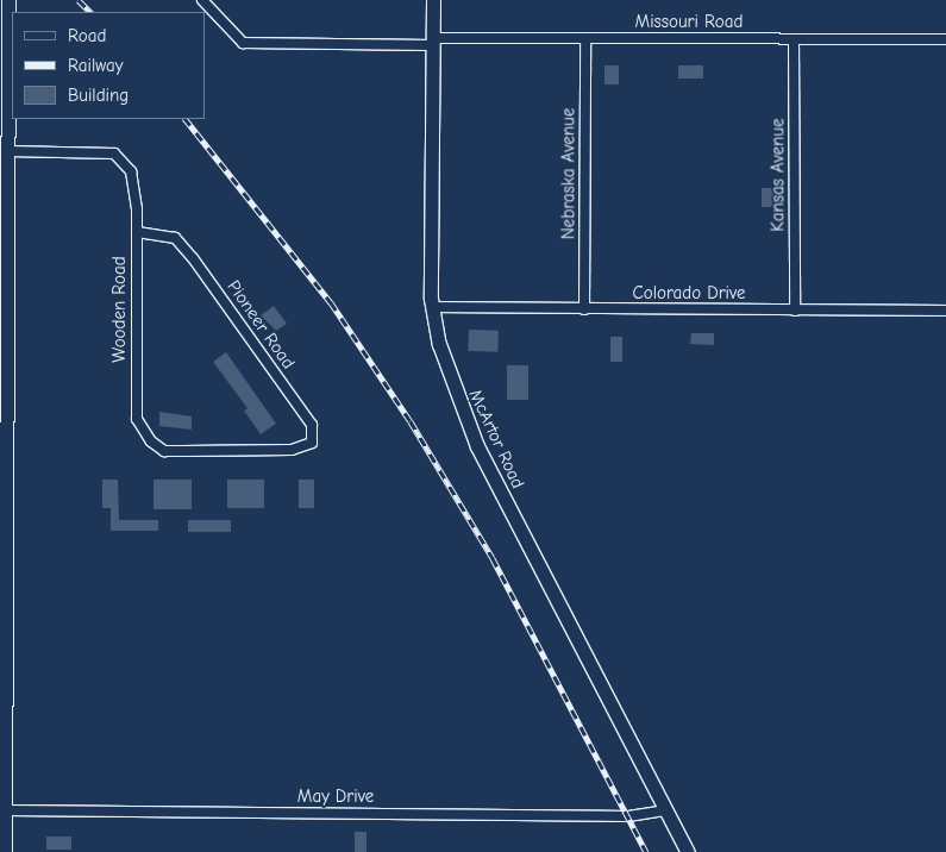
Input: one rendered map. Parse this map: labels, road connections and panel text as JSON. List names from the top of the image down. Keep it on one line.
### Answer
{"streets":{"main road":["McArtor Road"],"street":["Missouri Road","Nebraska Avenue","Kansas Avenue","Colorado Drive","Wooden Road","Pioneer Road","May Drive"]},"crossings":[["Missouri Road","Nebraska Avenue"],["Missouri Road","Kansas Avenue"],["Missouri Road","McArtor Road"],["Nebraska Avenue","Colorado Drive"],["Kansas Avenue","Colorado Drive"],["Colorado Drive","McArtor Road"],["Wooden Road","Pioneer Road"],["McArtor Road","May Drive"]],"legend":["Road","Railway","Building"]}
